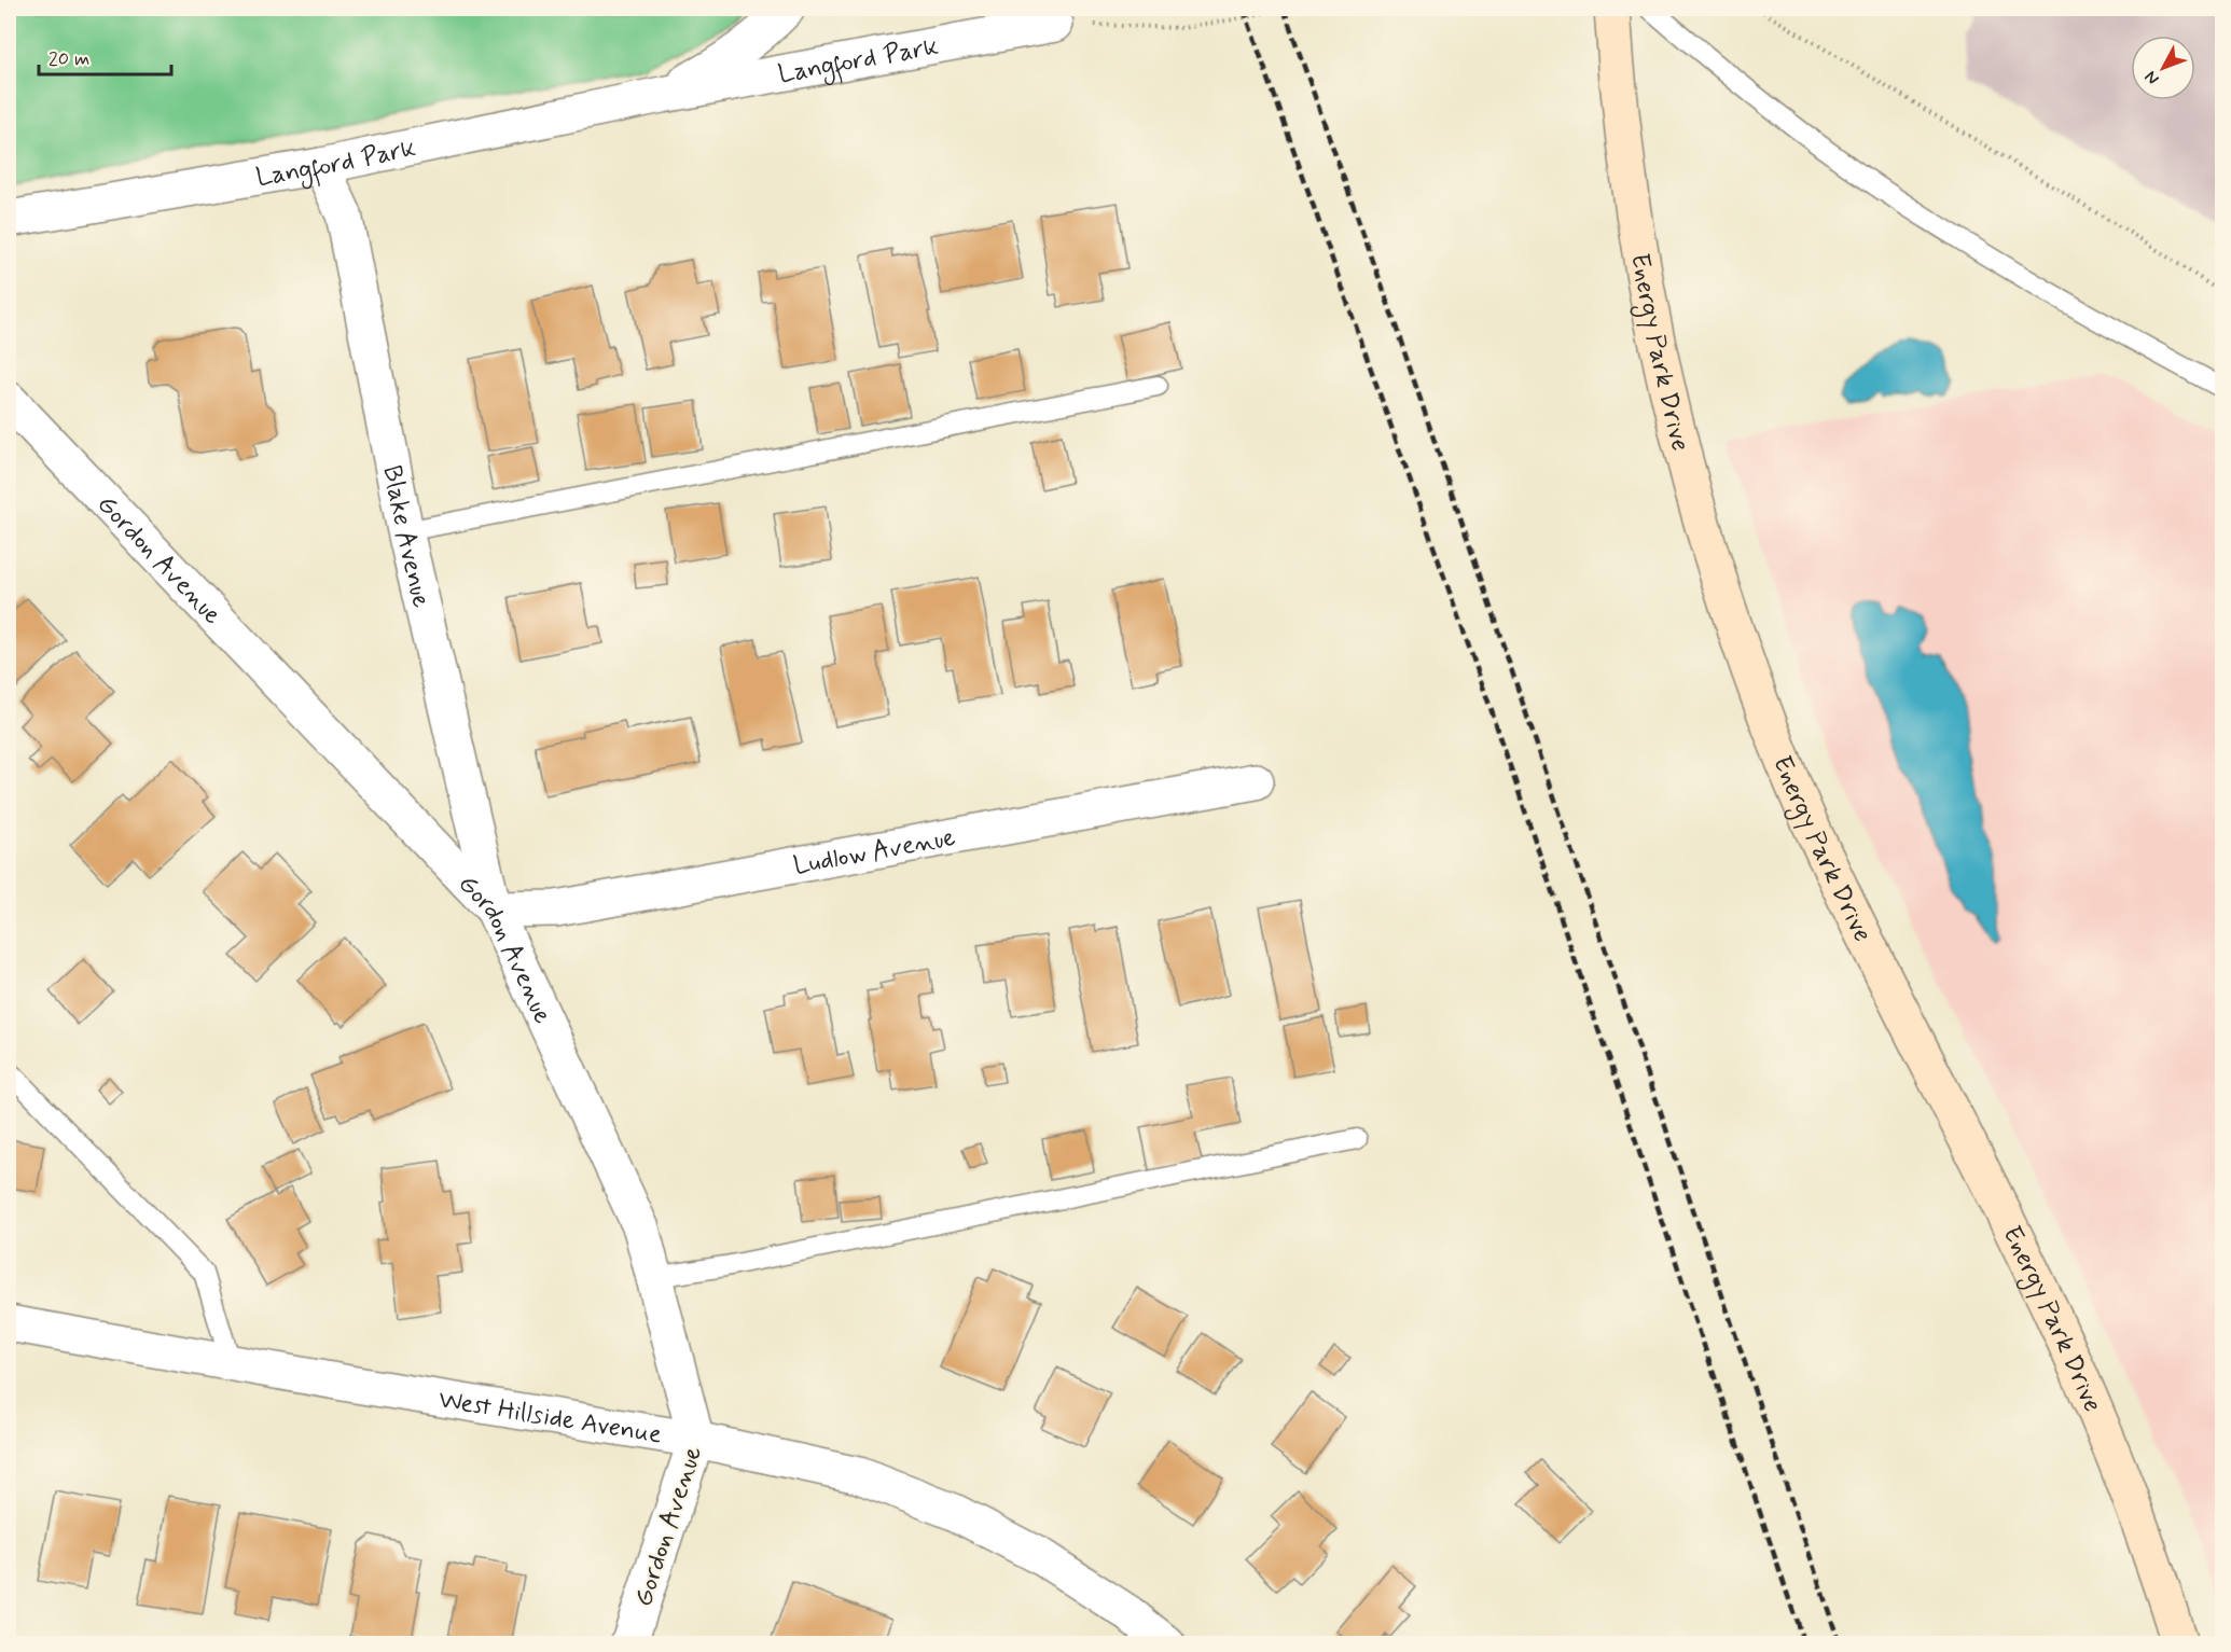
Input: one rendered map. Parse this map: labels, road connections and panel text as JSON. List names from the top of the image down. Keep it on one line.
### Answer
{"streets":{"street":["Langford Park","Energy Park Drive","Blake Avenue","Gordon Avenue","Ludlow Avenue","West Hillside Avenue"]},"crossings":[["Langford Park","Blake Avenue"],["Blake Avenue","Gordon Avenue"],["Blake Avenue","Ludlow Avenue"],["Gordon Avenue","Ludlow Avenue"],["Gordon Avenue","West Hillside Avenue"]],"scale_bar":"20 m","north":"bottom left"}
